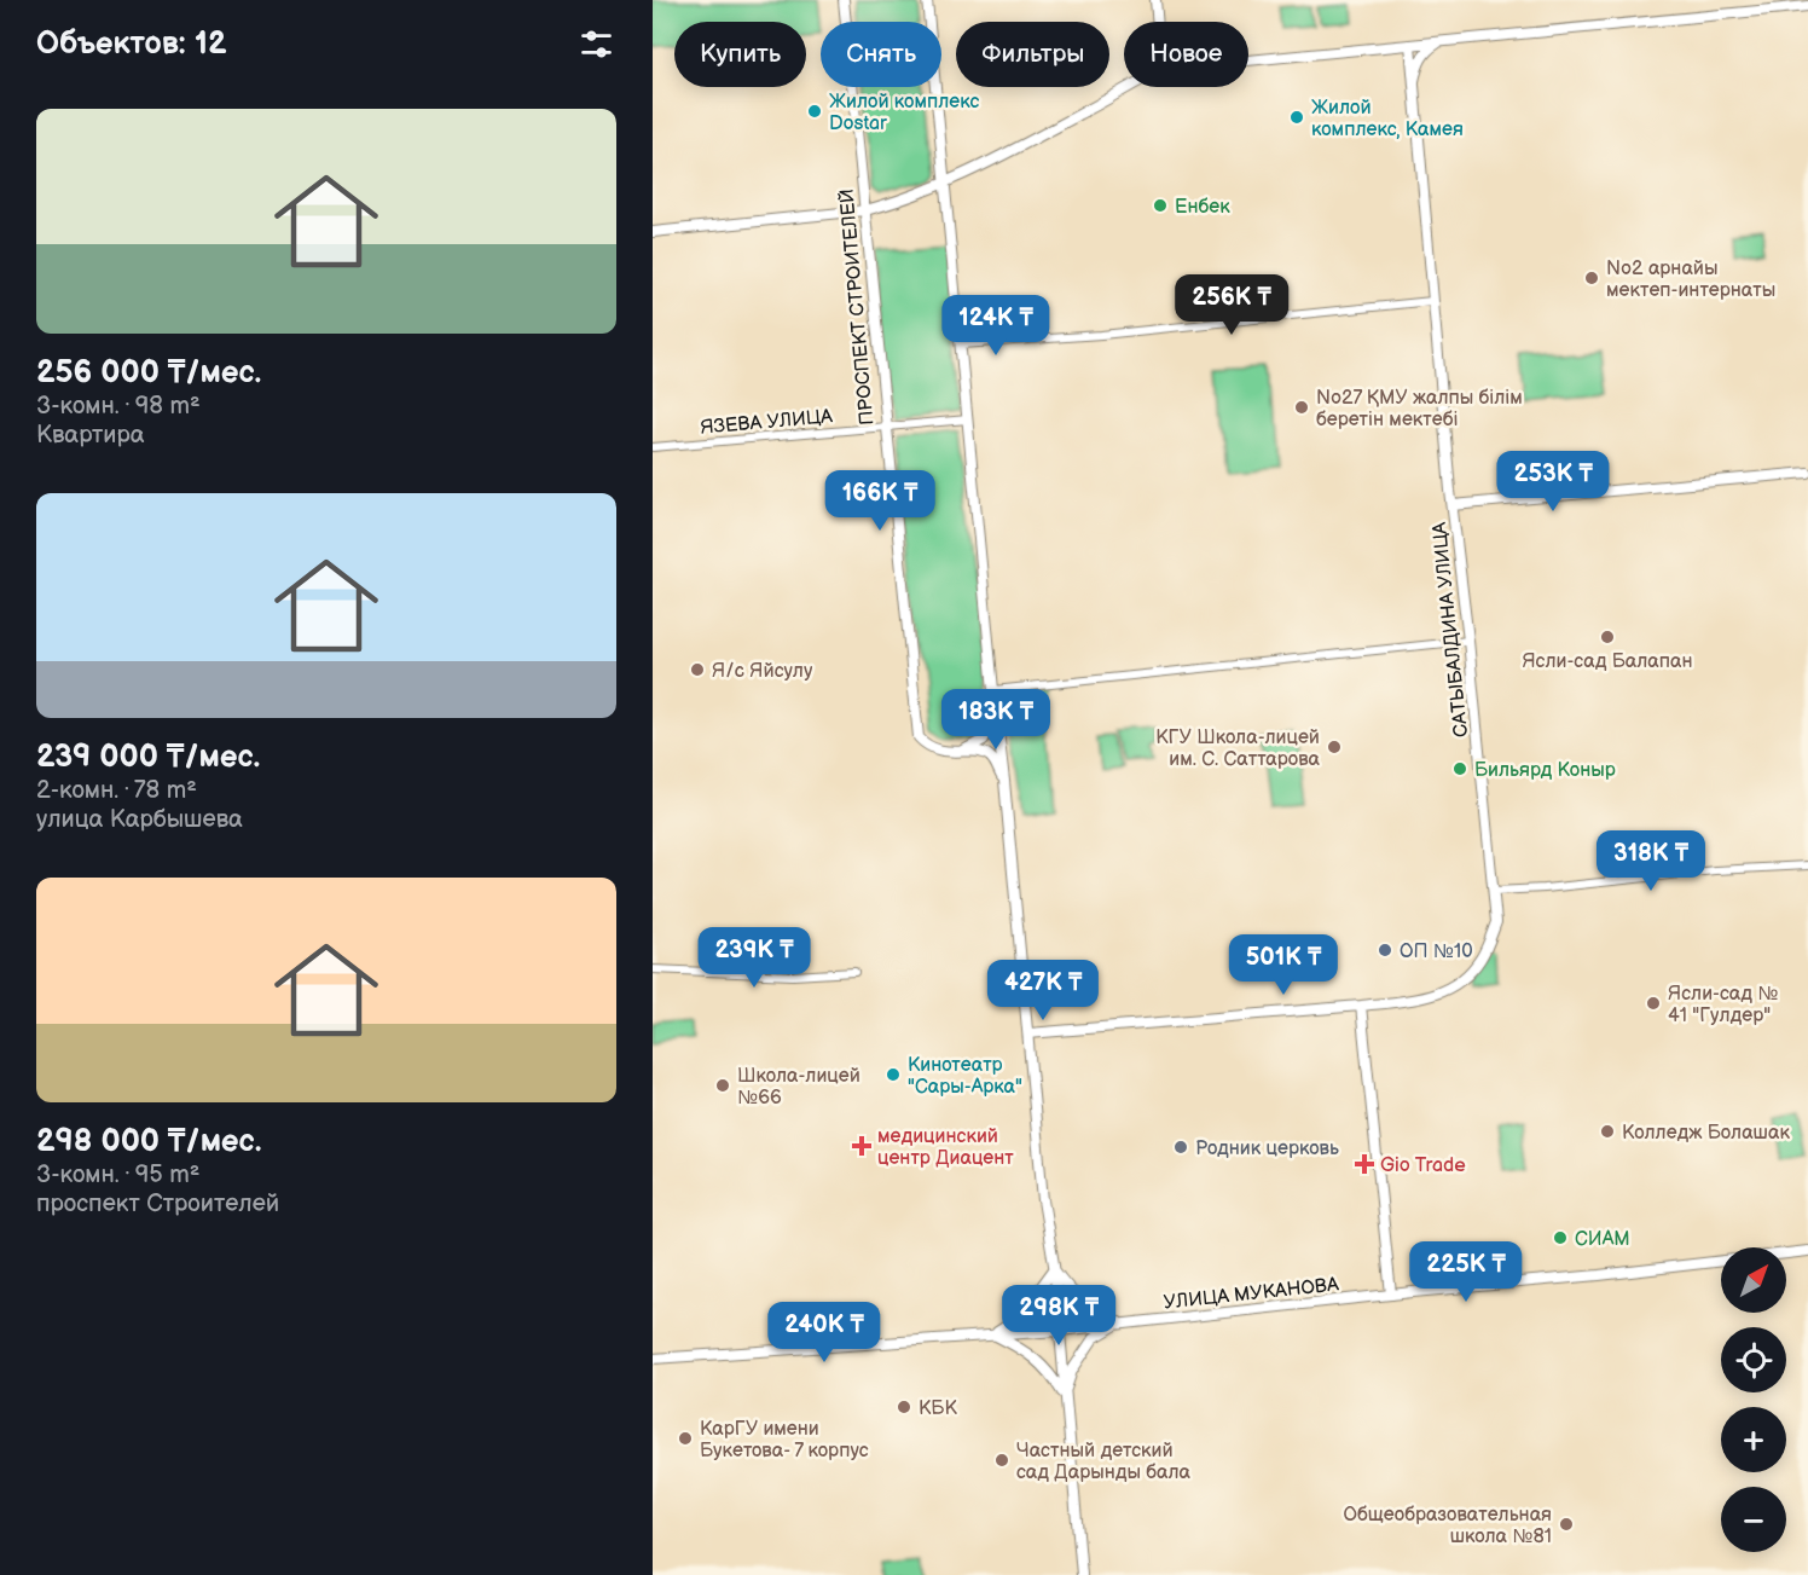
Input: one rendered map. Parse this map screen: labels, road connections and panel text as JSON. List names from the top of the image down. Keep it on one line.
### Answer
{"streets":{"main road":["ПРОСПЕКТ СТРОИТЕЛЕЙ","УЛИЦА МУКАНОВА"],"street":["ЯЗЕВА УЛИЦА","САТЫБАЛДИНА УЛИЦА"]},"crossings":[["ПРОСПЕКТ СТРОИТЕЛЕЙ","ЯЗЕВА УЛИЦА"]],"places":{"other":["Жилой комплекс Dostar","Жилой комплекс, Камея","Енбек","No2 арнайы мектеп-интернаты","No27 ҚМУ жалпы білім беретін мектебі","Ясли-сад Балапан","Я/c Яйсулу","КГУ Школа-лицей им. С. Саттарова","Бильярд Коныр","ОП №10","Ясли-сад № 41 \"Гулдер\"","Кинотеатр \"Сары-Арка\"","Школа-лицей №66","Колледж Болашак","Родник церковь","СИАМ","КБК","КарГУ имени Букетова- 7 корпус","Частный детский сад Дарынды бала","Общеобразовательная школа №81"],"health":["медицинский центр Диацент","Gio Trade"]},"north":"top right","page":{"heading":"Объектов: 12","chip":["Купить","Снять","Фильтры","Новое"],"list":[{"name":"256 000 ₸/мес.","note":"3-комн. · 98 m² · Квартира"},{"name":"239 000 ₸/мес.","note":"2-комн. · 78 m² · улица Карбышева"},{"name":"298 000 ₸/мес.","note":"3-комн. · 95 m² · проспект Строителей"}],"price":["256K ₸","124K ₸","253K ₸","166K ₸","183K ₸","318K ₸","239K ₸","501K ₸","427K ₸","225K ₸","298K ₸","240K ₸"],"map_buttons":["+","−"]}}
